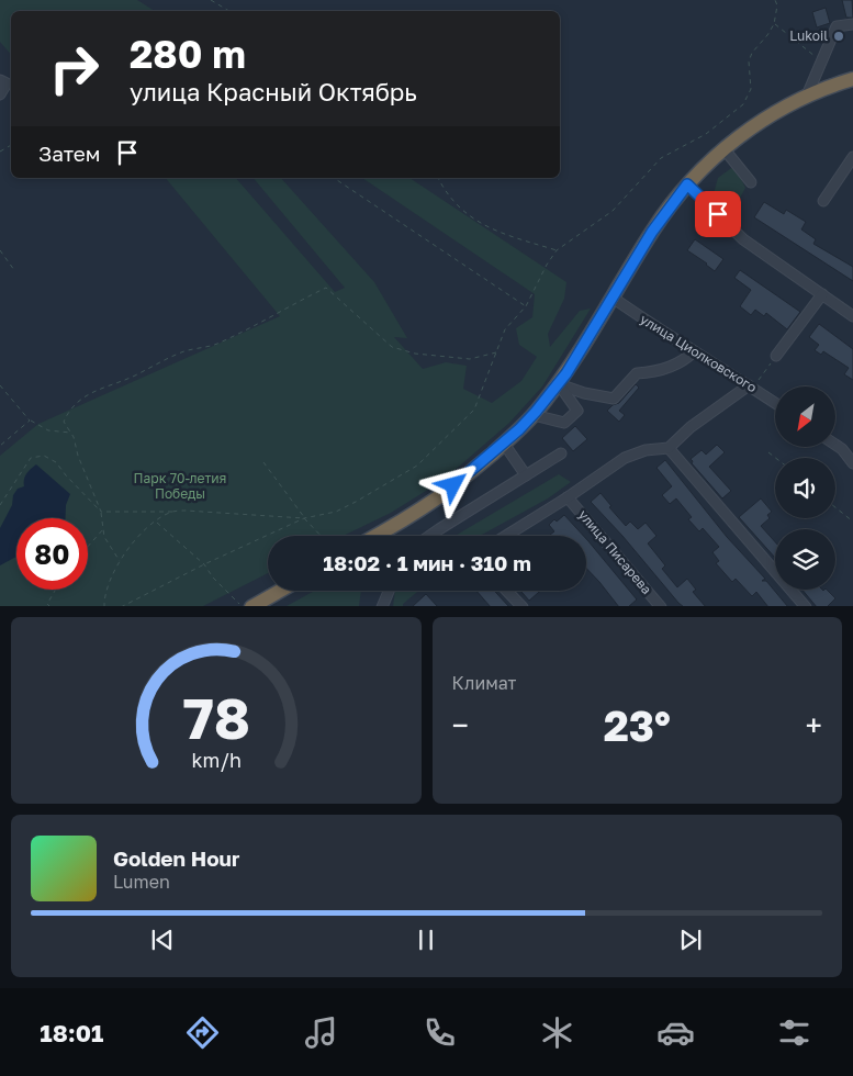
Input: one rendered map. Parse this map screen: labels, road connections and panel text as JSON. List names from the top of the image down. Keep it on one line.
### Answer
{"streets":{"street":["улица Циолковского","улица Писарева"]},"parks":["Парк 70-летия Победы"],"places":["Lukoil"],"north":"bottom left","page":{"turn":["280 m","улица Красный Октябрь"],"then":"Затем","limit":"80","trip":"18:02 · 1 мин · 310 m","tile":"Климат","heat":["−","23°","+"],"song":["Golden Hour","Lumen"],"tabs":"18:01","gauge":["78","km/h"]}}
